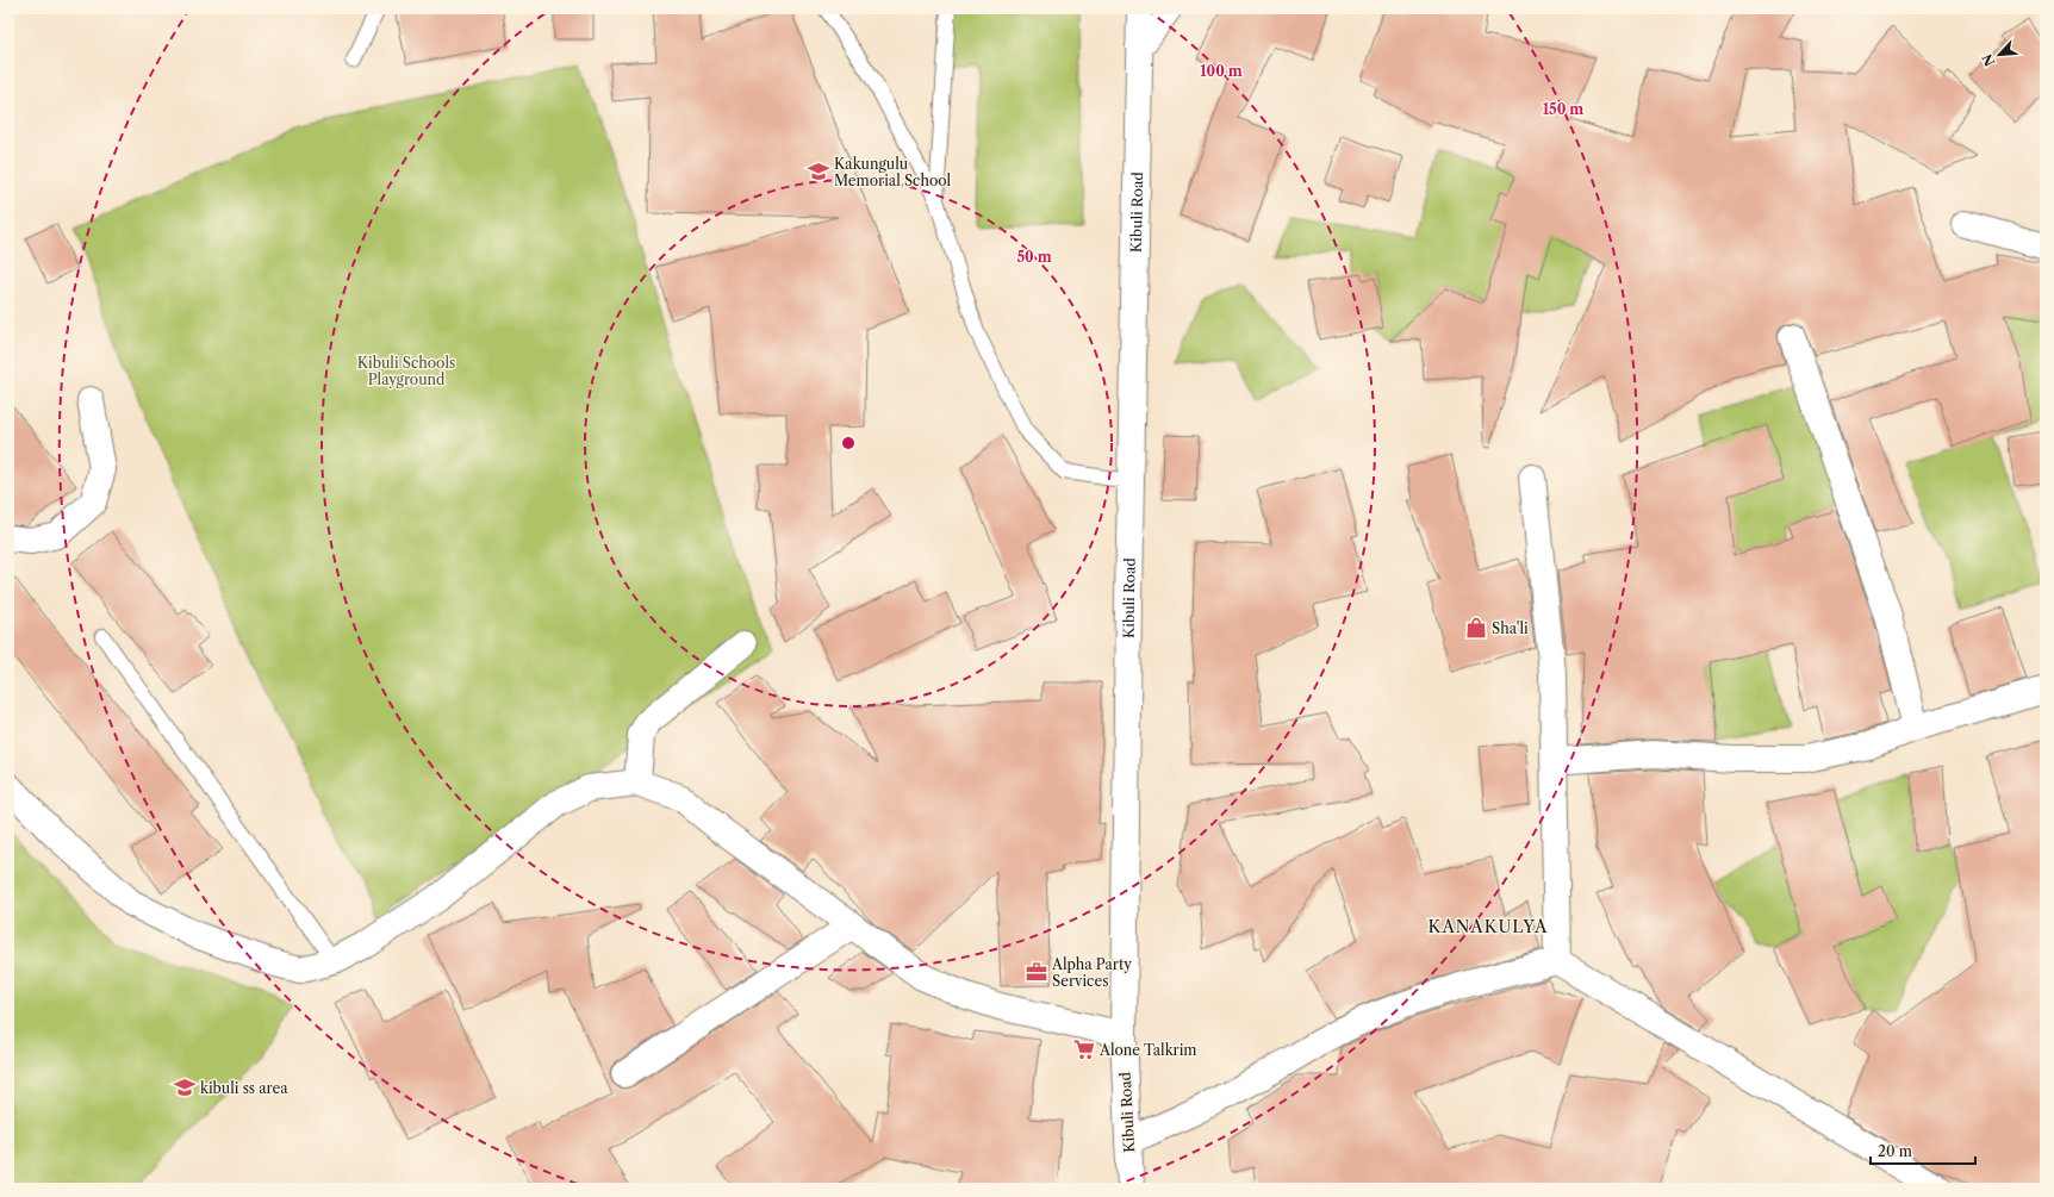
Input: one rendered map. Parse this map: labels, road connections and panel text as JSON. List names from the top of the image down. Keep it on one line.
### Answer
{"streets":{"street":["Kibuli Road"]},"districts":["KANAKULYA"],"parks":["Kibuli Schools Playground"],"places":{"school or university":["Kakungulu Memorial School","kibuli ss area"],"shop":["Sha'li"],"office":["Alpha Party Services"],"supermarket":["Alone Talkrim"]},"scale_bar":"20 m","north":"bottom left","rings":["100 m","150 m","50 m"]}
